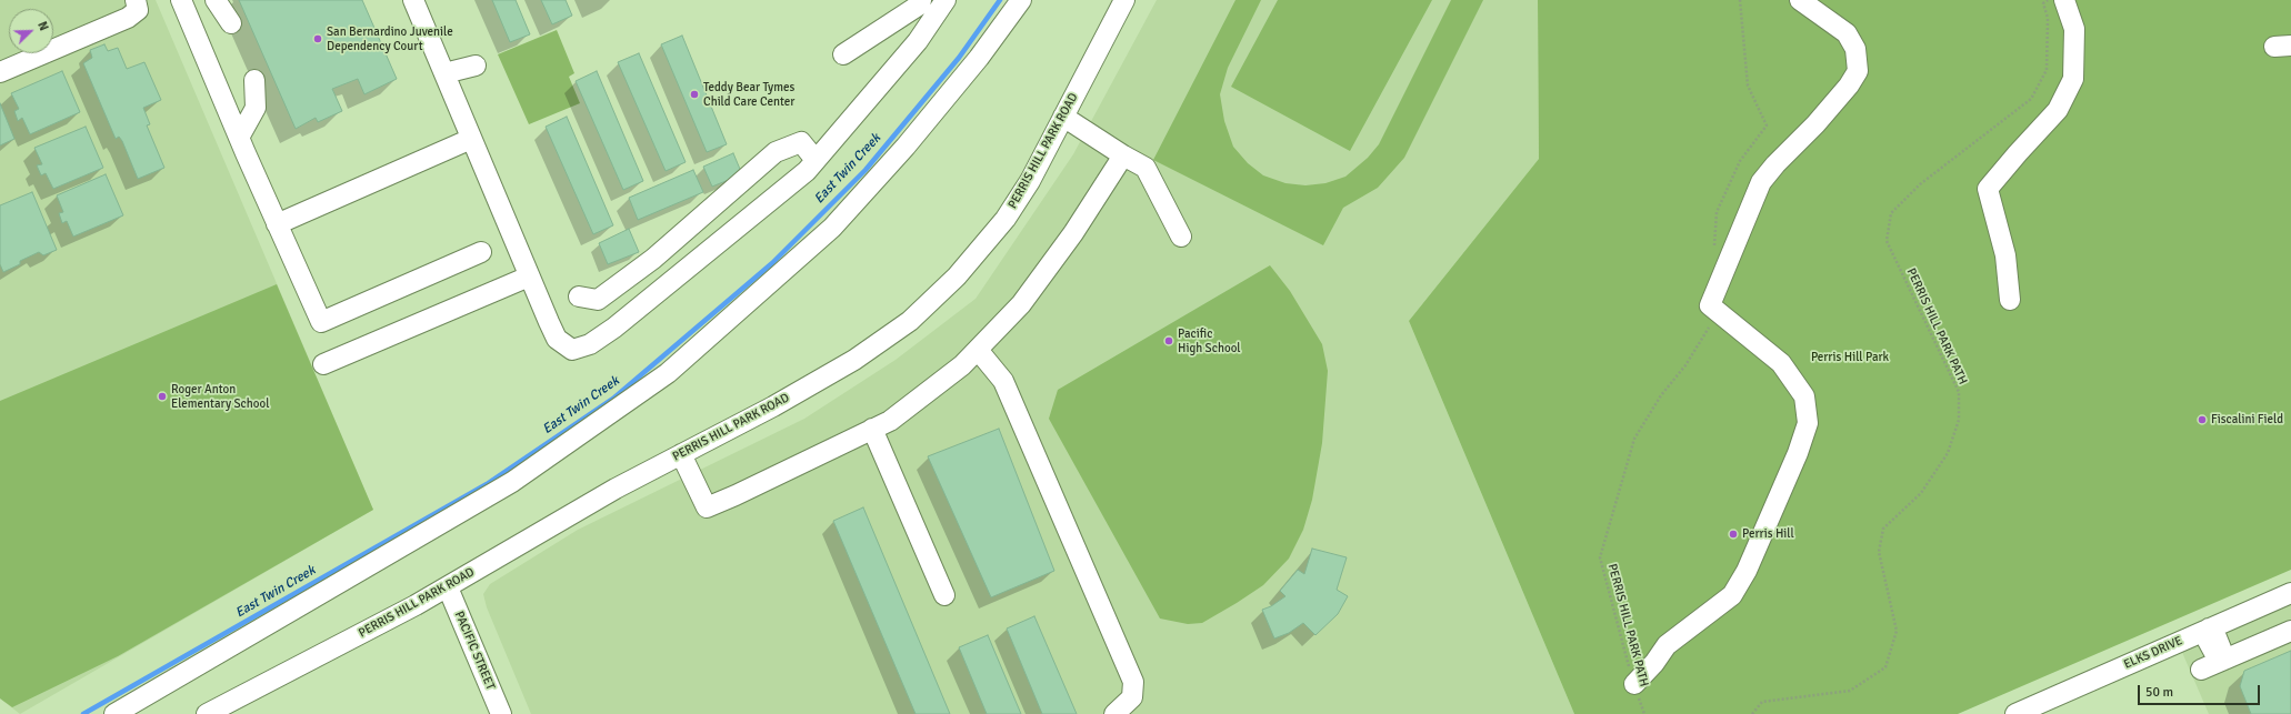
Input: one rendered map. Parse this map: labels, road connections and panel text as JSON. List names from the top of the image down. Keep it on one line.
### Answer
{"streets":{"street":["PERRIS HILL PARK ROAD","PACIFIC STREET","ELKS DRIVE"],"path":["PERRIS HILL PARK PATH"]},"crossings":[["PERRIS HILL PARK ROAD","PACIFIC STREET"]],"water":["East Twin Creek"],"parks":["Perris Hill Park"],"places":["San Bernardino Juvenile Dependency Court","Teddy Bear Tymes Child Care Center","Pacific High School","Roger Anton Elementary School","Fiscalini Field","Perris Hill"],"scale_bar":"50 m","north":"top right"}
